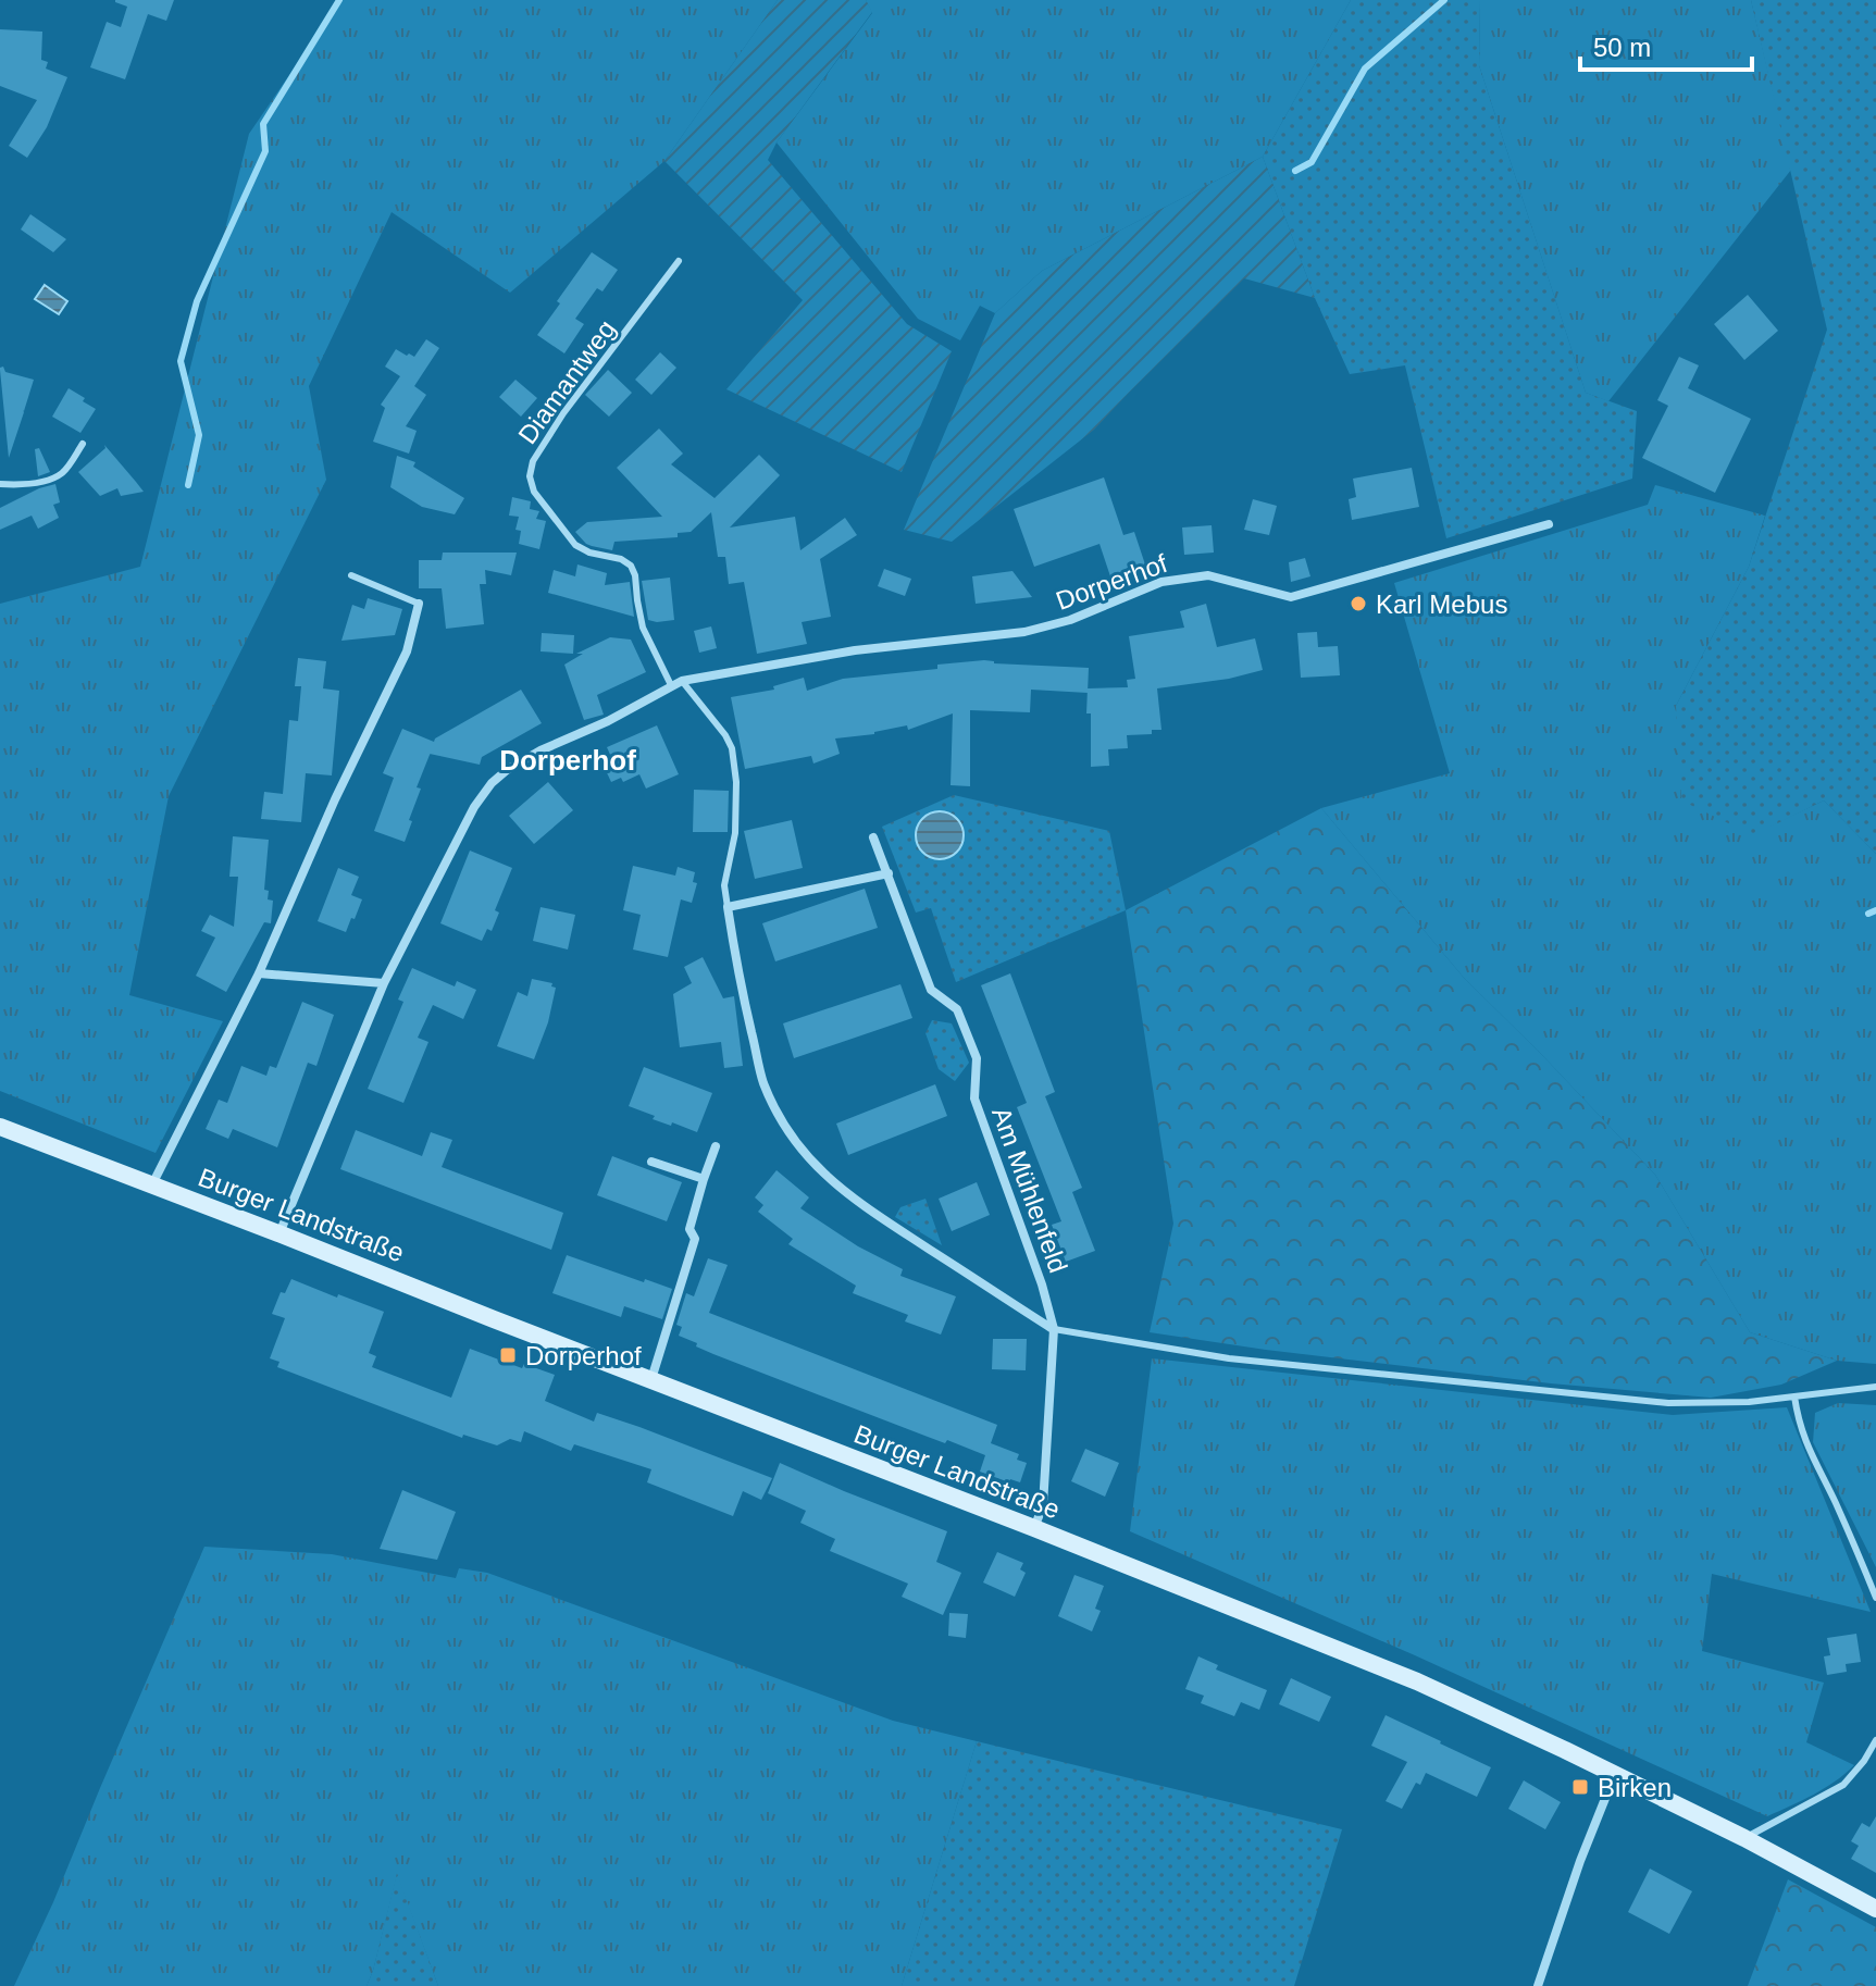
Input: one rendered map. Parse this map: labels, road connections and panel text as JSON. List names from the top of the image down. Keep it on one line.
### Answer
{"streets":{"main road":["Burger Landstraße"],"street":["Dorperhof","Am Mühlenfeld"],"lane":["Diamantweg"]},"crossings":[["Diamantweg","Dorperhof"],["Dorperhof","Burger Landstraße"],["Am Mühlenfeld","Burger Landstraße"]],"districts":["Dorperhof"],"places":{"other":["Karl Mebus"],"transit":["Dorperhof","Birken"]},"scale_bar":"50 m"}
